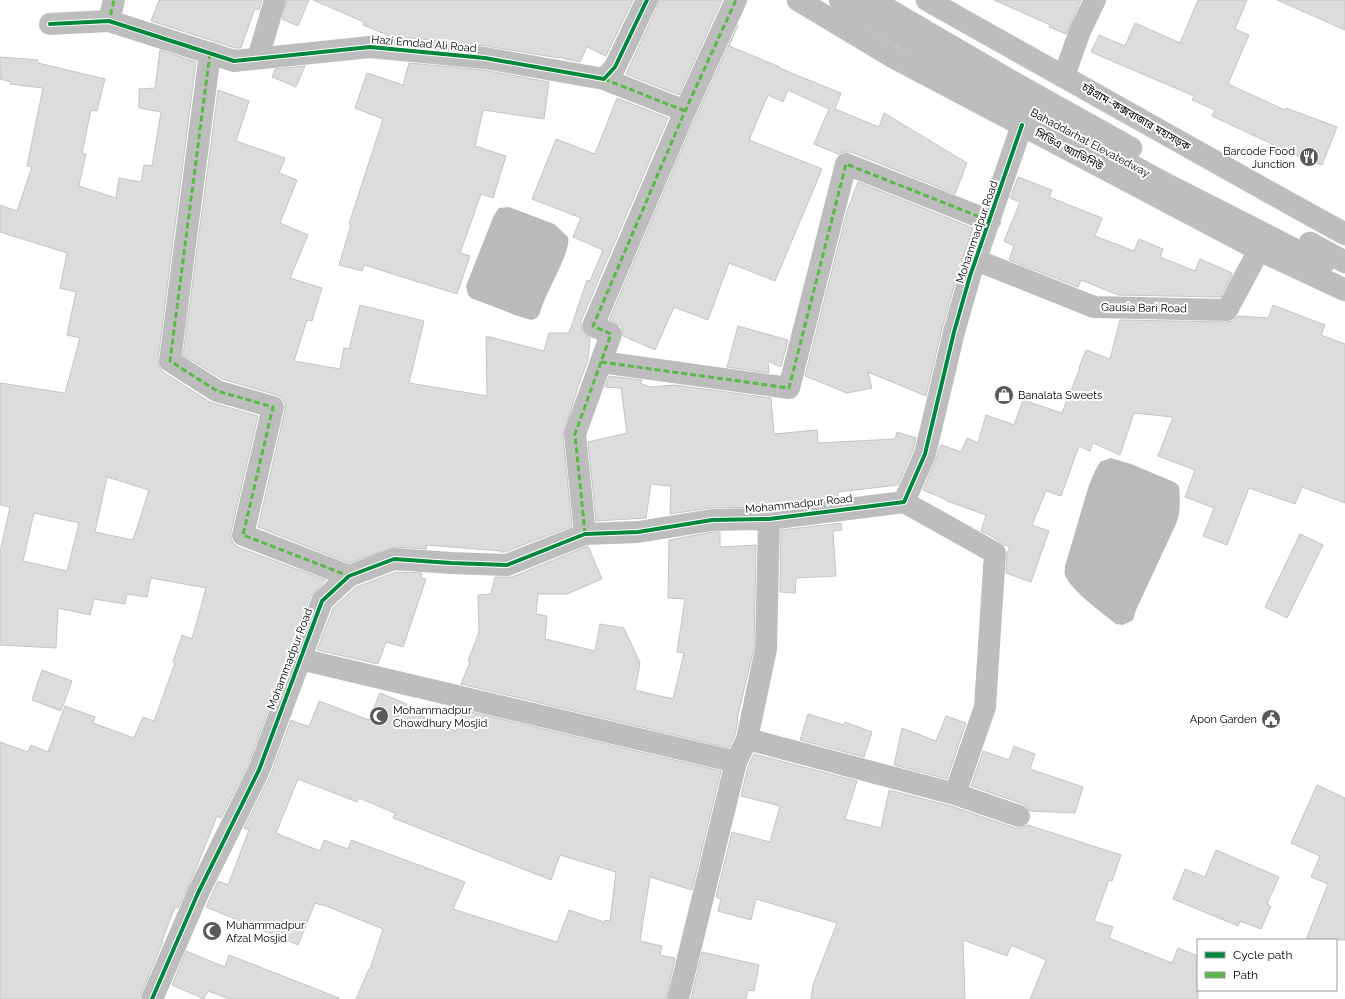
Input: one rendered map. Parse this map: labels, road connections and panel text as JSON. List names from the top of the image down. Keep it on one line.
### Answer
{"streets":{"main road":["Hazi Emdad Ali Road","চট্টগ্রাম-কক্সবাজার মহাসড়ক","Bahaddarhat Elevatedway","সিডিএ অ্যাভিনিউ","Mohammadpur Road","Gausia Bari Road"]},"crossings":[["সিডিএ অ্যাভিনিউ","Mohammadpur Road"],["সিডিএ অ্যাভিনিউ","Gausia Bari Road"],["Mohammadpur Road","Gausia Bari Road"]],"places":{"restaurant":["Barcode Food Junction"],"shop":["Banalata Sweets"],"mosque":["Mohammadpur Chowdhury Mosjid","Muhammadpur Afzal Mosjid"],"public building":["Apon Garden"]},"legend":["Cycle path","Path"]}
